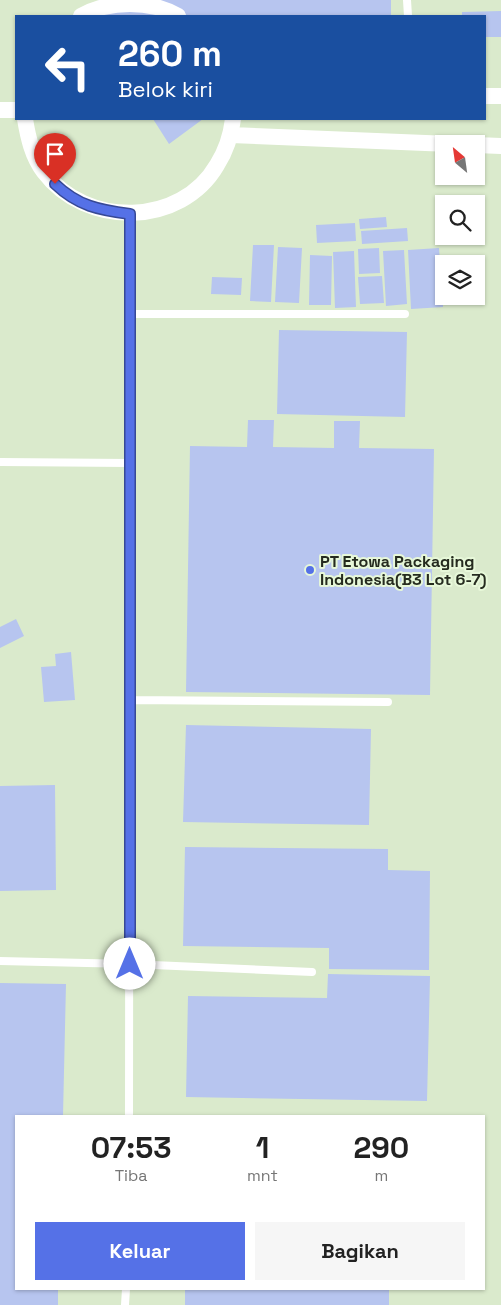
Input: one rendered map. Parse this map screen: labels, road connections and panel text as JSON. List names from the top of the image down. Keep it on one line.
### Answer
{"places":["PT Etowa Packaging Indonesia(B3 Lot 6-7)"],"north":"top left","page":{"turn":["260 m","Belok kiri"],"eta":["07:53","Tiba","1","mnt","290","m"],"buttons":["Keluar","Bagikan"]}}
